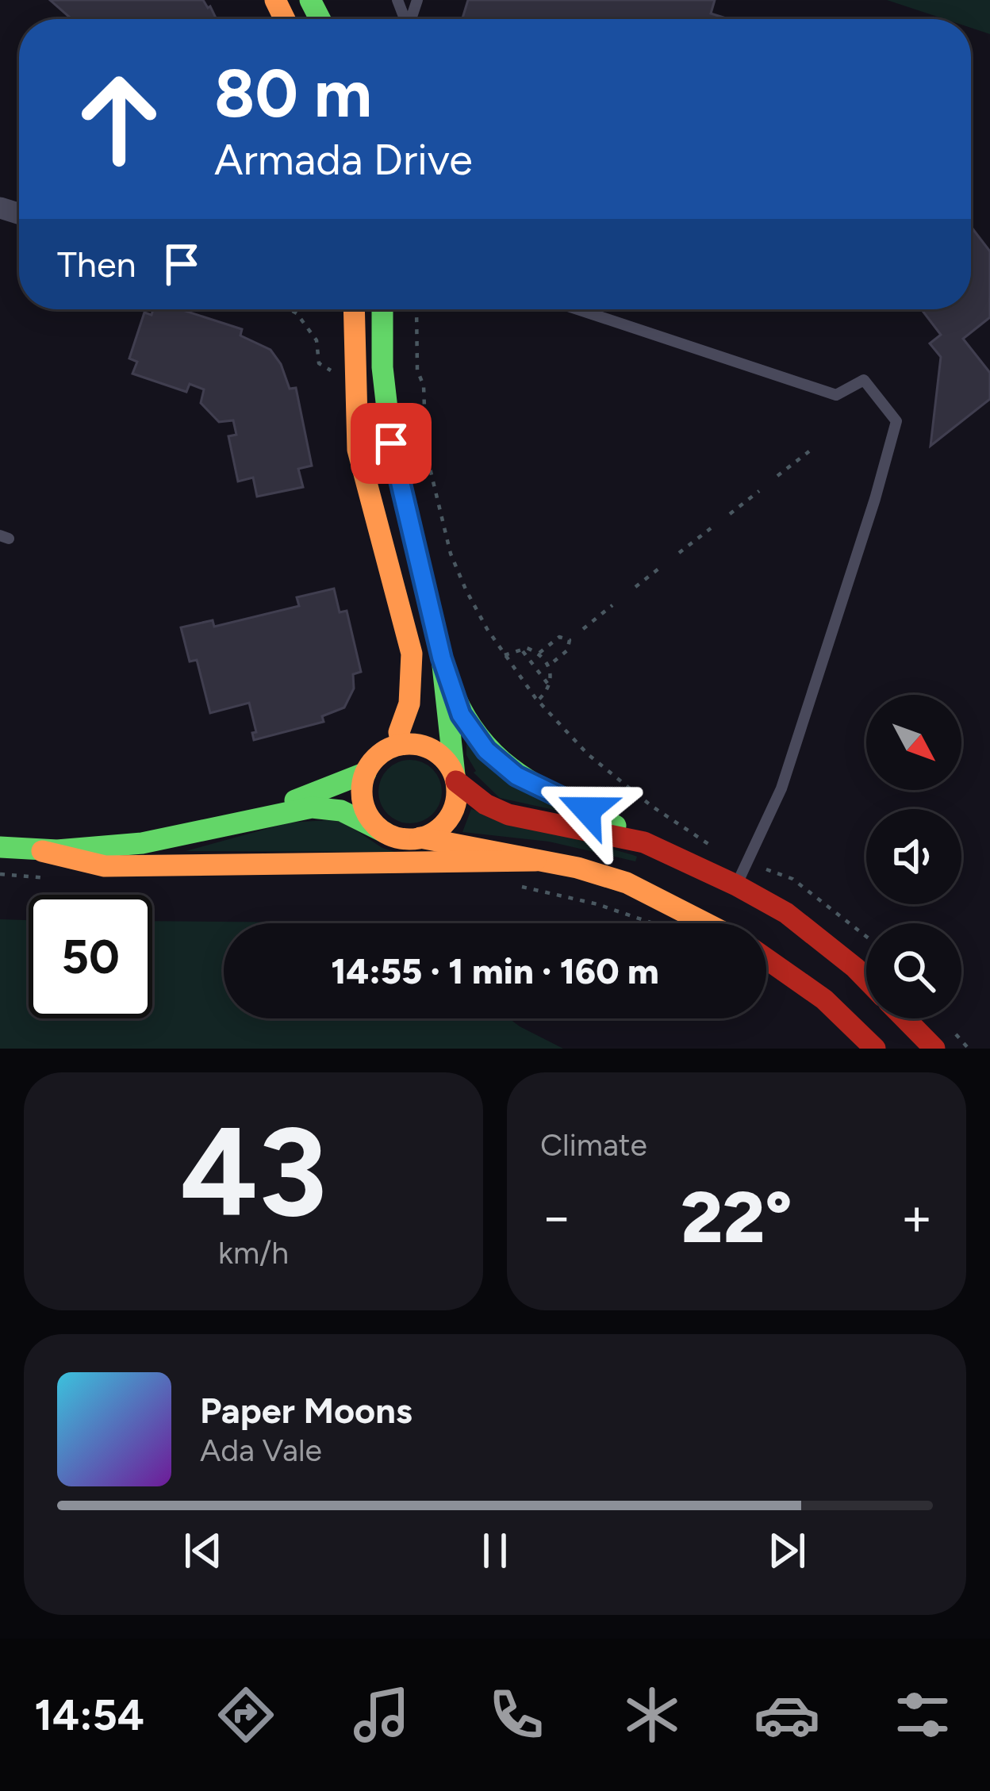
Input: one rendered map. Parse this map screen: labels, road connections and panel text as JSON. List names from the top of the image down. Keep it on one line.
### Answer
{"north":"bottom right","page":{"turn":["80 m","Armada Drive"],"then":"Then","limit":"50","trip":"14:55 · 1 min · 160 m","tile":[["43","km/h"],"Climate"],"heat":["−","22°","+"],"song":["Paper Moons","Ada Vale"],"tabs":"14:54"}}
